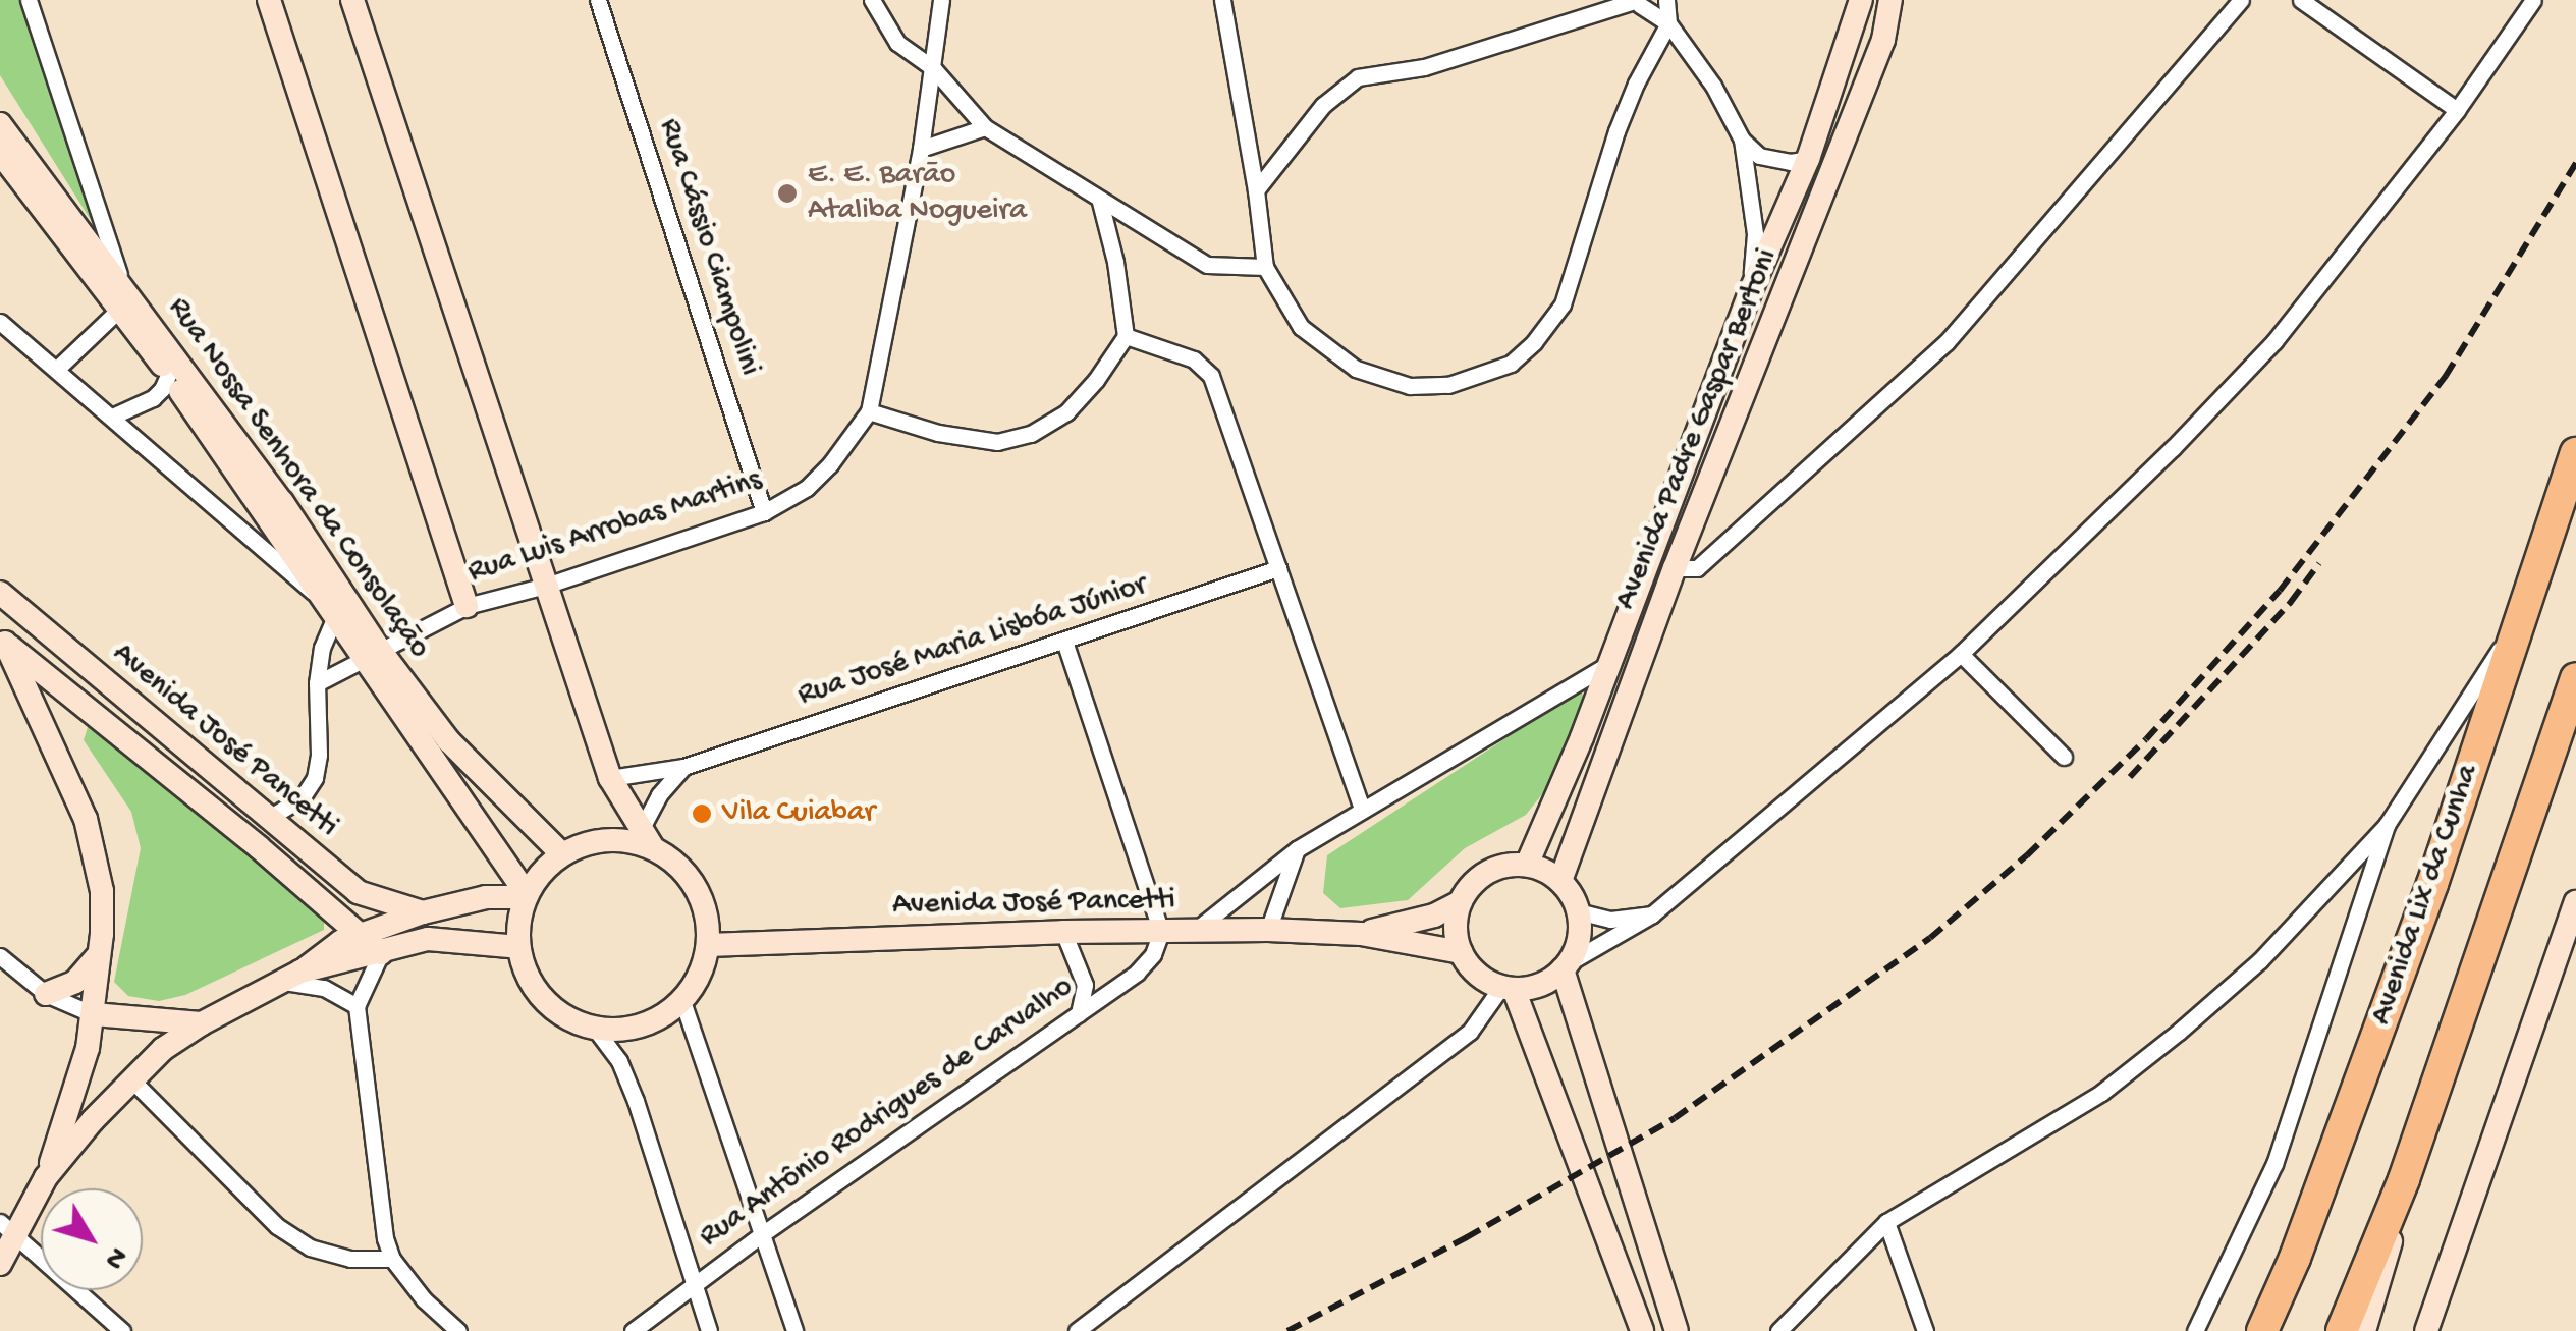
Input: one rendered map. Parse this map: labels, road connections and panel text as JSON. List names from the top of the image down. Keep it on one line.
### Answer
{"streets":{"highway":["Avenida Lix da Cunha"],"street":["Rua Cássio Ciampolini","Avenida Padre Gaspar Bertoni","Rua Nossa Senhora da Consolação","Rua Luis Arrobas Martins","Rua José Maria Lisbóa Júnior","Avenida José Pancetti","Rua Antônio Rodrigues de Carvalho"]},"crossings":[["Rua Cássio Ciampolini","Rua Luis Arrobas Martins"],["Avenida Padre Gaspar Bertoni","Avenida José Pancetti"],["Rua Nossa Senhora da Consolação","Rua Luis Arrobas Martins"],["Rua Nossa Senhora da Consolação","Avenida José Pancetti"],["Avenida José Pancetti","Rua Antônio Rodrigues de Carvalho"]],"places":["E. E. Barão Ataliba Nogueira","Vila Cuiabar"],"north":"bottom right"}
